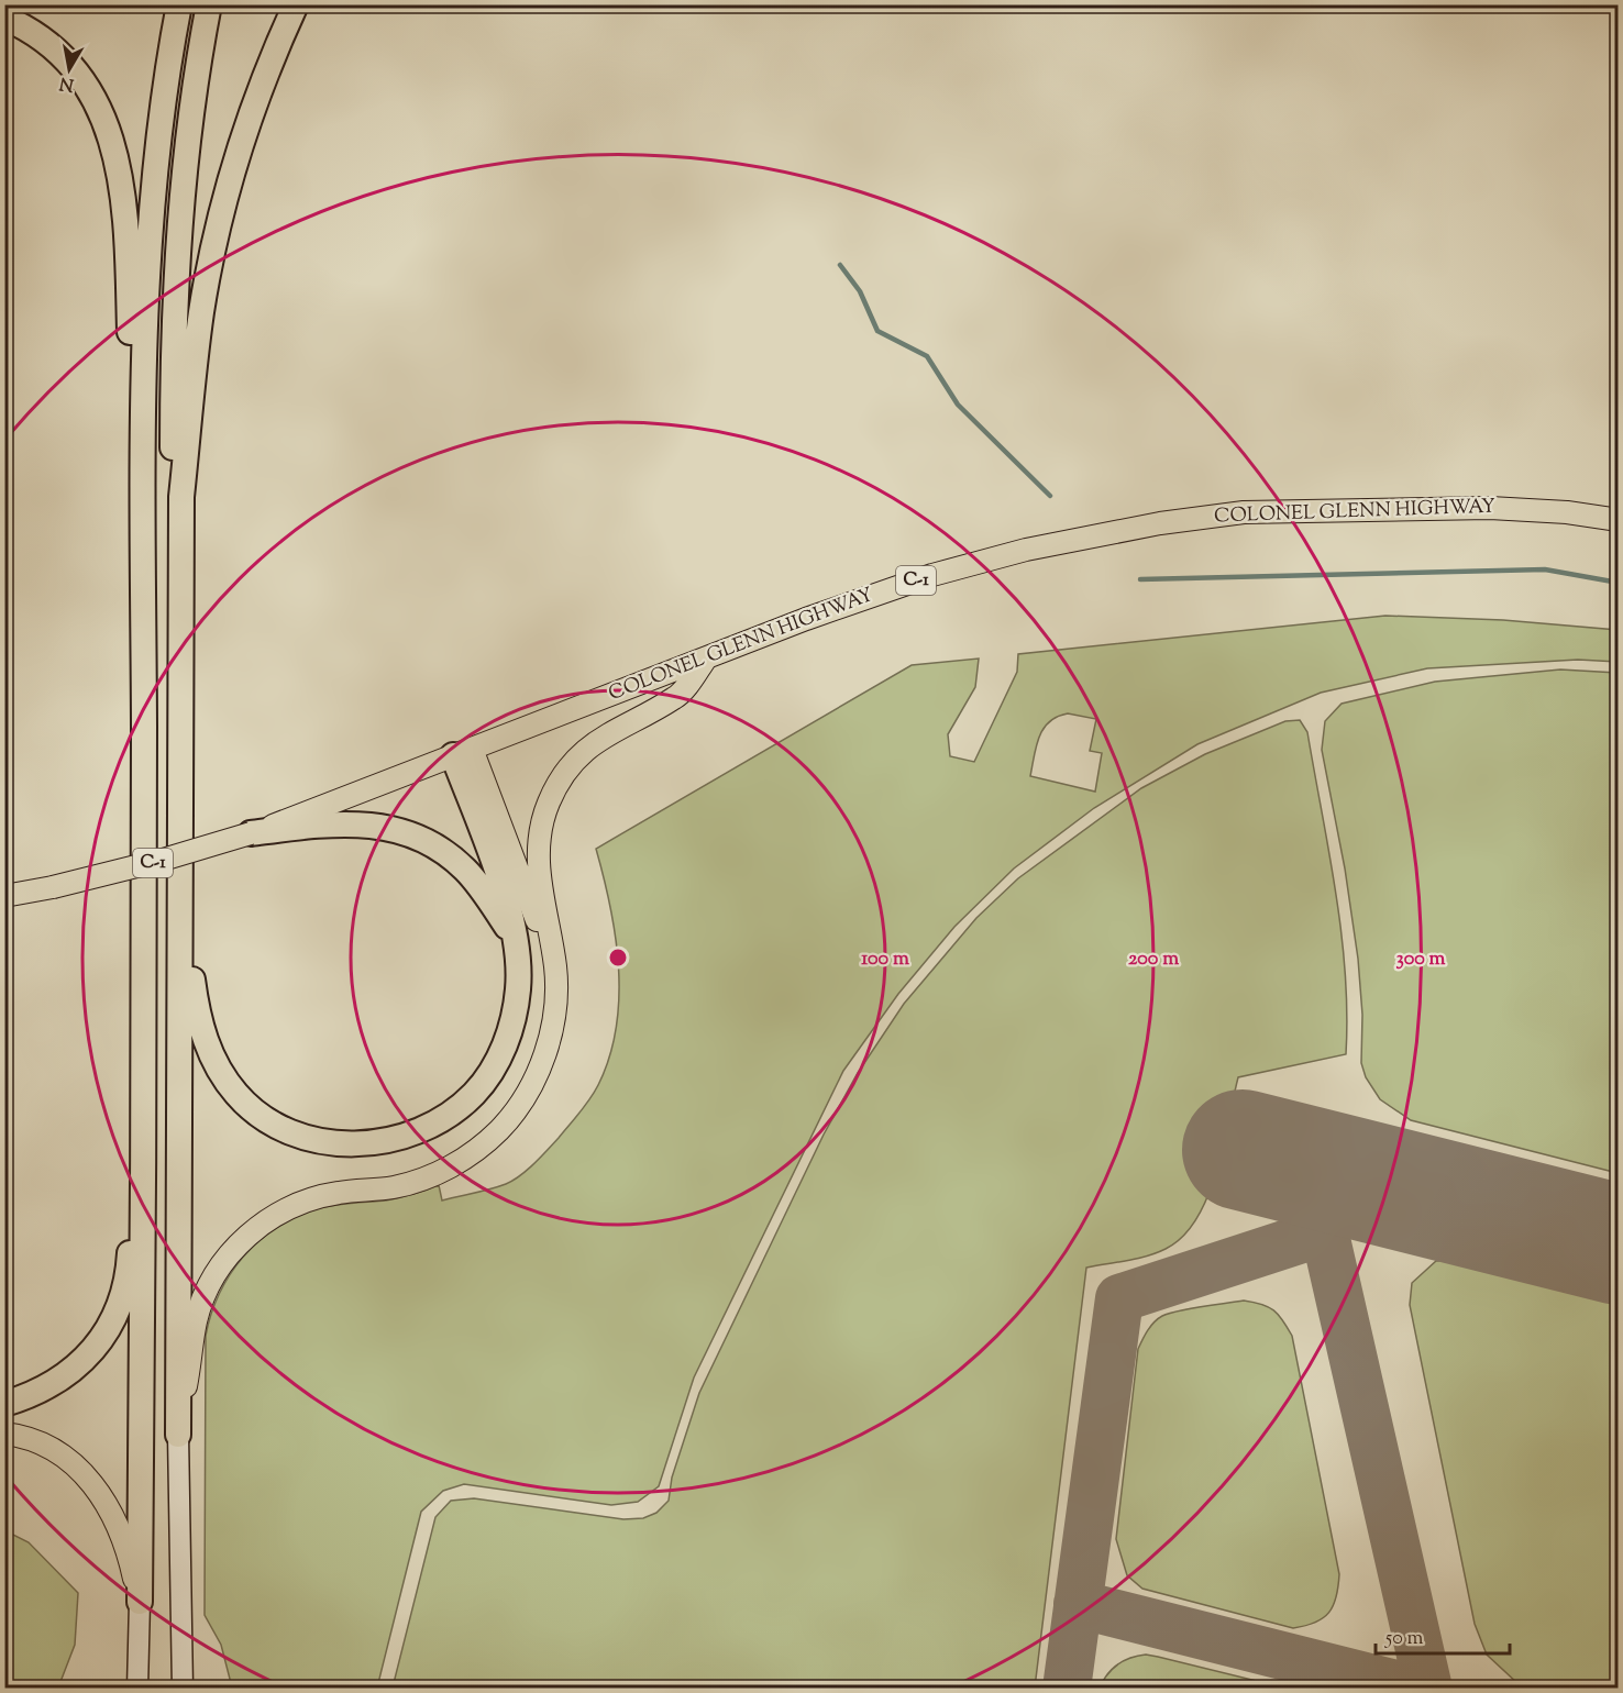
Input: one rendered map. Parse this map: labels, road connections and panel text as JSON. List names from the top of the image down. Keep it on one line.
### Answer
{"streets":{"main road":["COLONEL GLENN HIGHWAY","C-1"]},"scale_bar":"50 m","north":"bottom","rings":["100 m","200 m","300 m"]}
